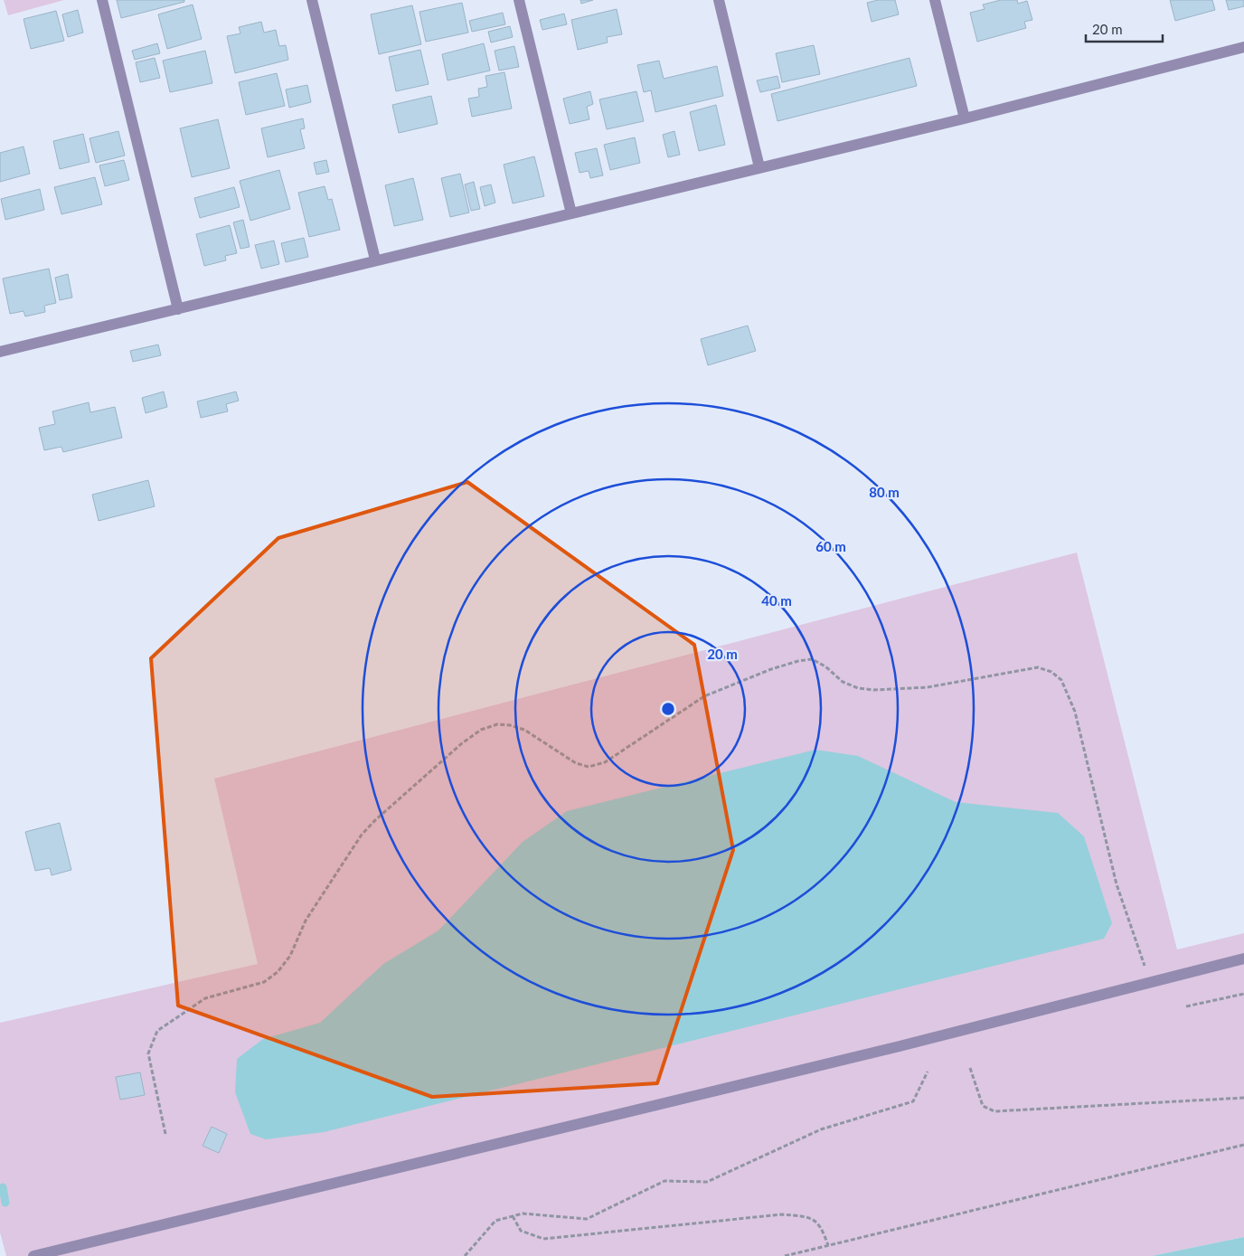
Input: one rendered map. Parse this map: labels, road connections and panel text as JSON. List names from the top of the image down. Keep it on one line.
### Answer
{"scale_bar":"20 m","rings":["80 m","60 m","40 m","20 m"]}
